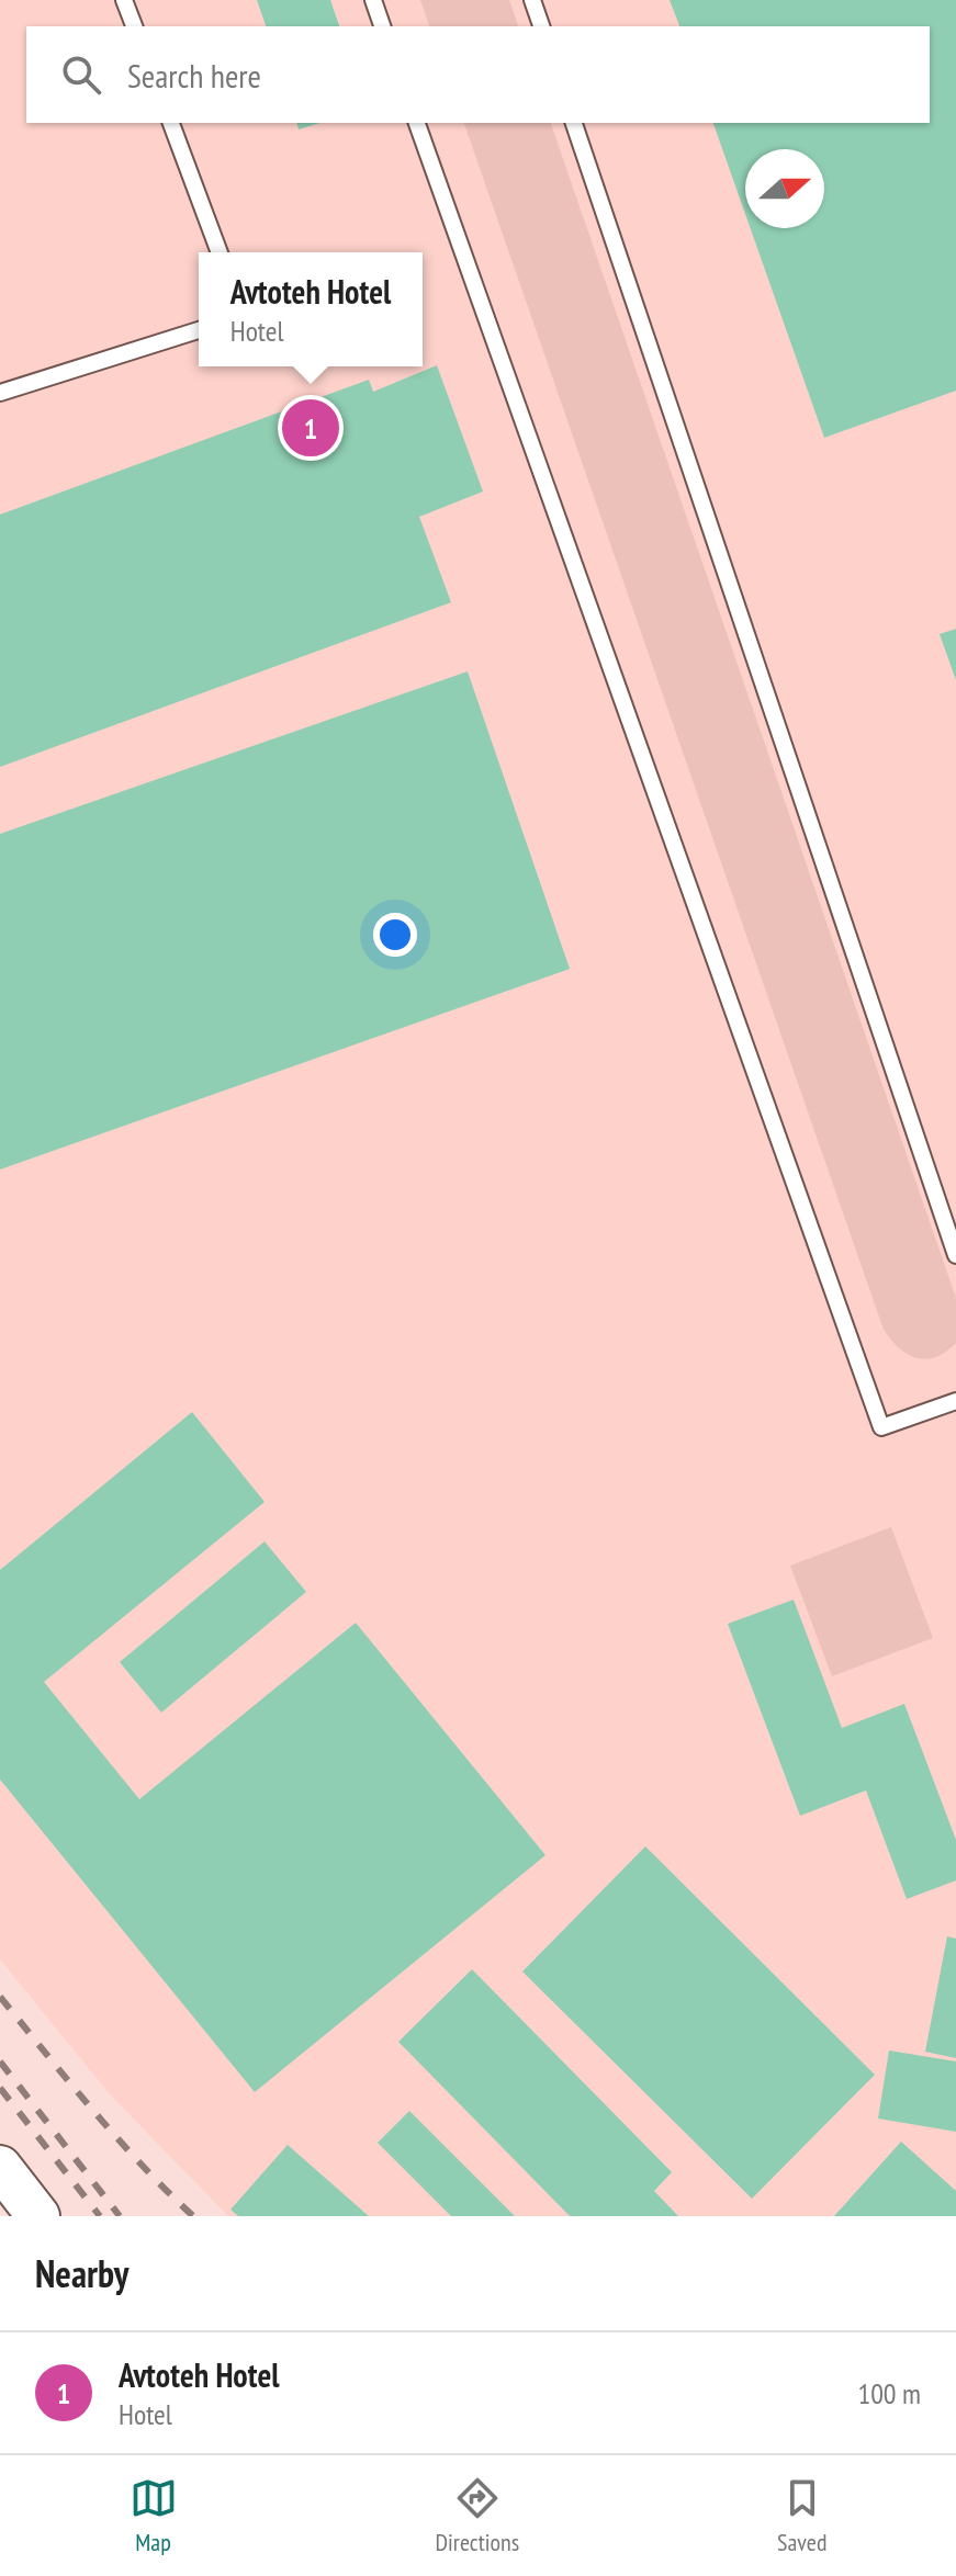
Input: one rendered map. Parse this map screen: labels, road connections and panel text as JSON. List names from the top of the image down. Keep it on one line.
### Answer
{"north":"right","page":{"search":"Search here","popup":["Avtoteh Hotel","Hotel"],"pins":"1","heading":"Nearby","list":[{"mark":"1","name":"Avtoteh Hotel","note":"Hotel","value":"100 m"}],"nav":["Map","Directions","Saved"]}}
